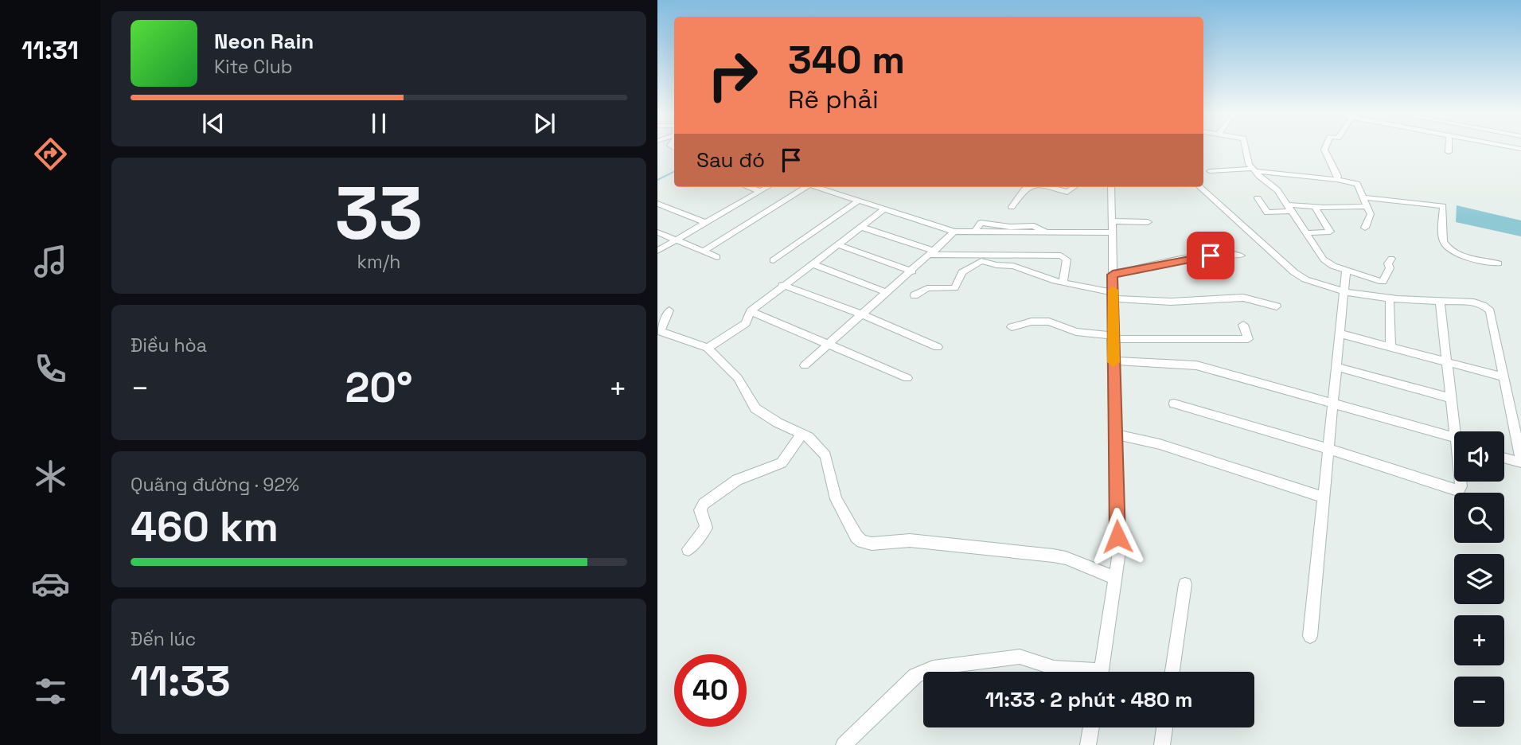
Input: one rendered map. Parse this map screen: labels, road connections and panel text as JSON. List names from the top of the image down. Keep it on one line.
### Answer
{"page":{"tabs":"11:31","turn":["340 m","Rẽ phải"],"song":["Neon Rain","Kite Club"],"then":"Sau đó","tile":[["33","km/h"],"Điều hòa",["Quãng đường · 92%","460 km"],["Đến lúc","11:33"]],"heat":["−","20°","+"],"map_buttons":["+","−"],"limit":"40","trip":"11:33 · 2 phút · 480 m"}}
